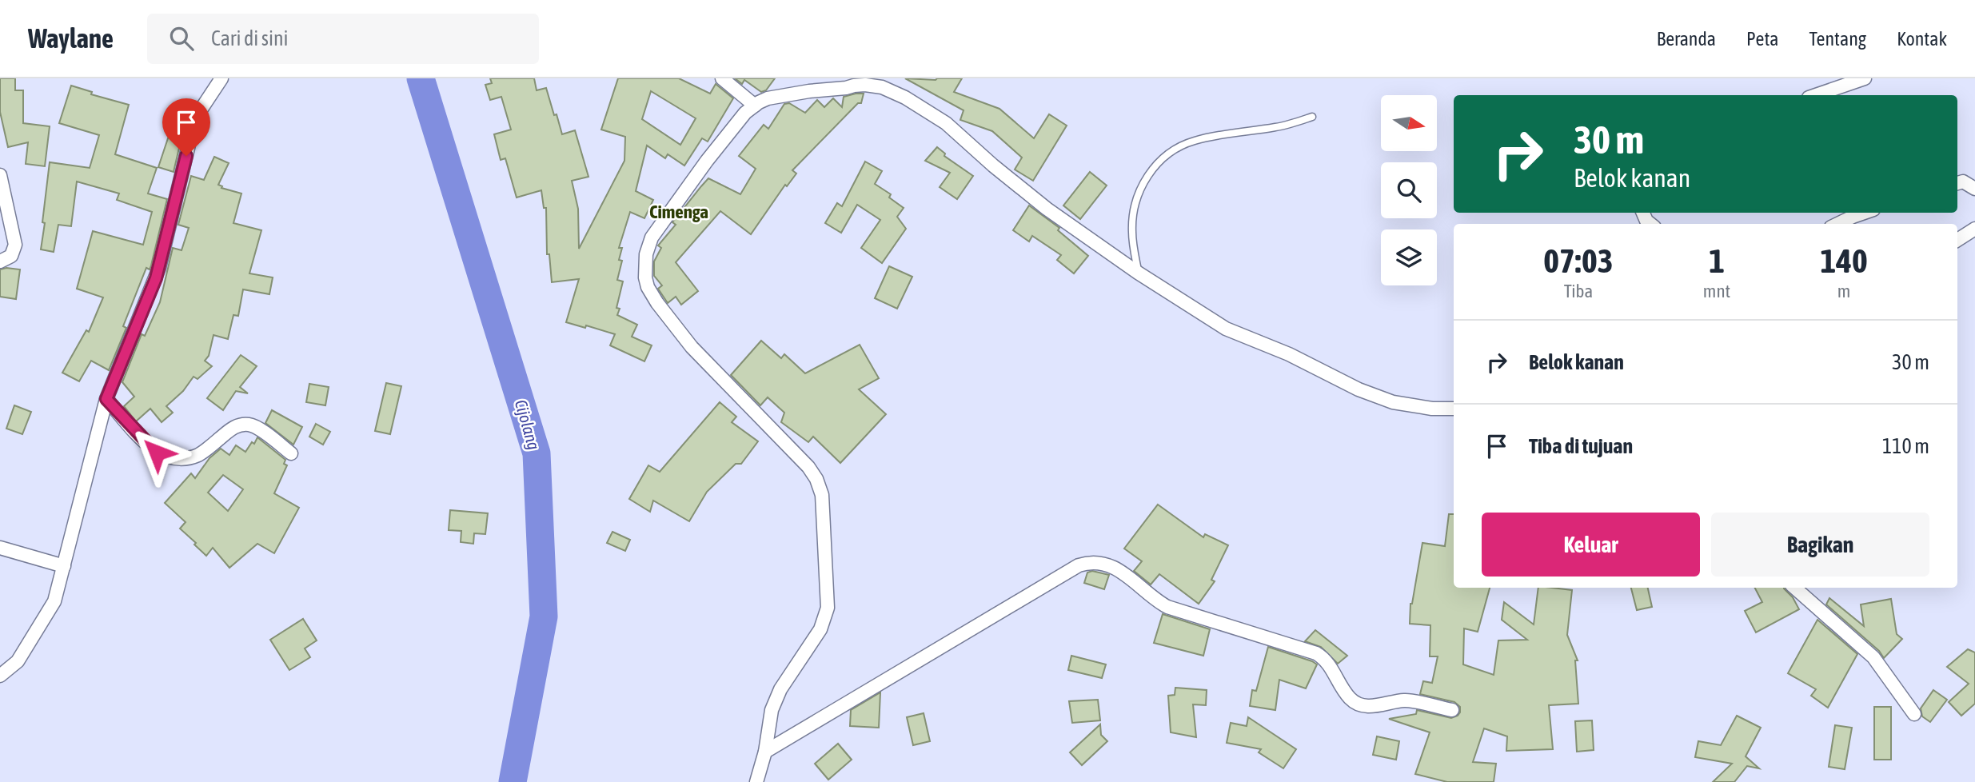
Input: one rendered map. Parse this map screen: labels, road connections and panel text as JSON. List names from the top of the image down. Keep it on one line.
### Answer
{"districts":["Cimenga"],"water":["Cijolang"],"north":"right","page":{"header":"Waylane","search":"Cari di sini","nav":["Beranda","Peta","Tentang","Kontak"],"turn":["30 m","Belok kanan"],"eta":["07:03","Tiba","1","mnt","140","m"],"list":[{"name":"Belok kanan","value":"30 m"},{"name":"Tiba di tujuan","value":"110 m"}],"buttons":["Keluar","Bagikan"]}}
